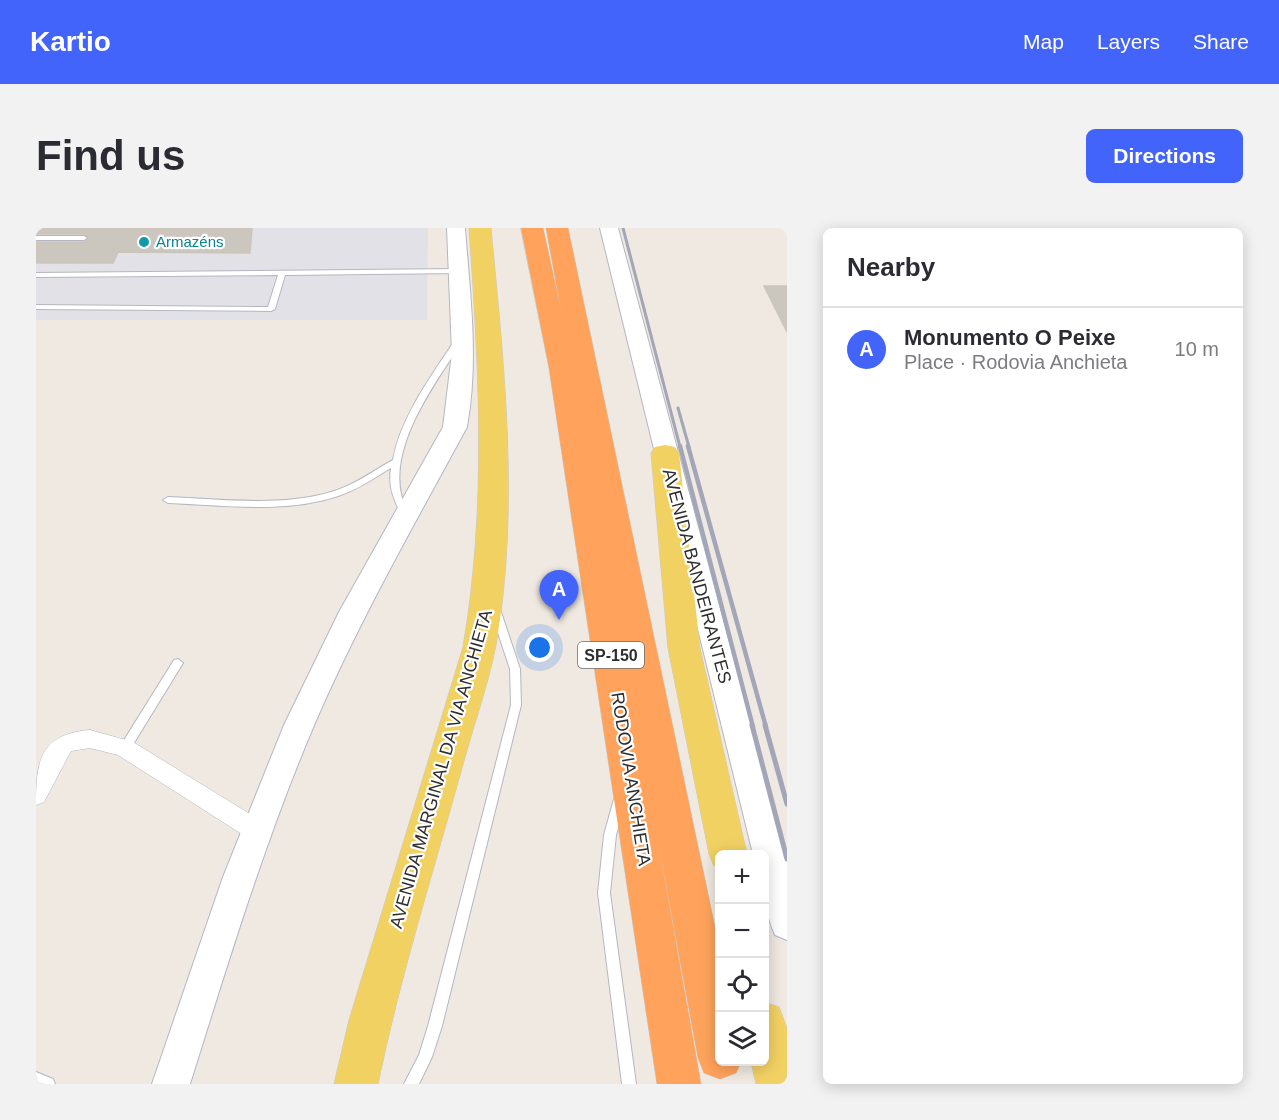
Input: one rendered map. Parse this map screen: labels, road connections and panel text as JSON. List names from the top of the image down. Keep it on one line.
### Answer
{"streets":{"highway":["SP-150","RODOVIA ANCHIETA"],"main road":["AVENIDA BANDEIRANTES","AVENIDA MARGINAL DA VIA ANCHIETA"]},"places":["Armazéns"],"page":{"header":"Kartio","nav":["Map","Layers","Share"],"buttons":"Directions","title":"Find us","heading":"Nearby","list":[{"mark":"A","name":"Monumento O Peixe","note":"Place · Rodovia Anchieta","value":"10 m"}],"pins":"A","map_buttons":["+","−"]}}
